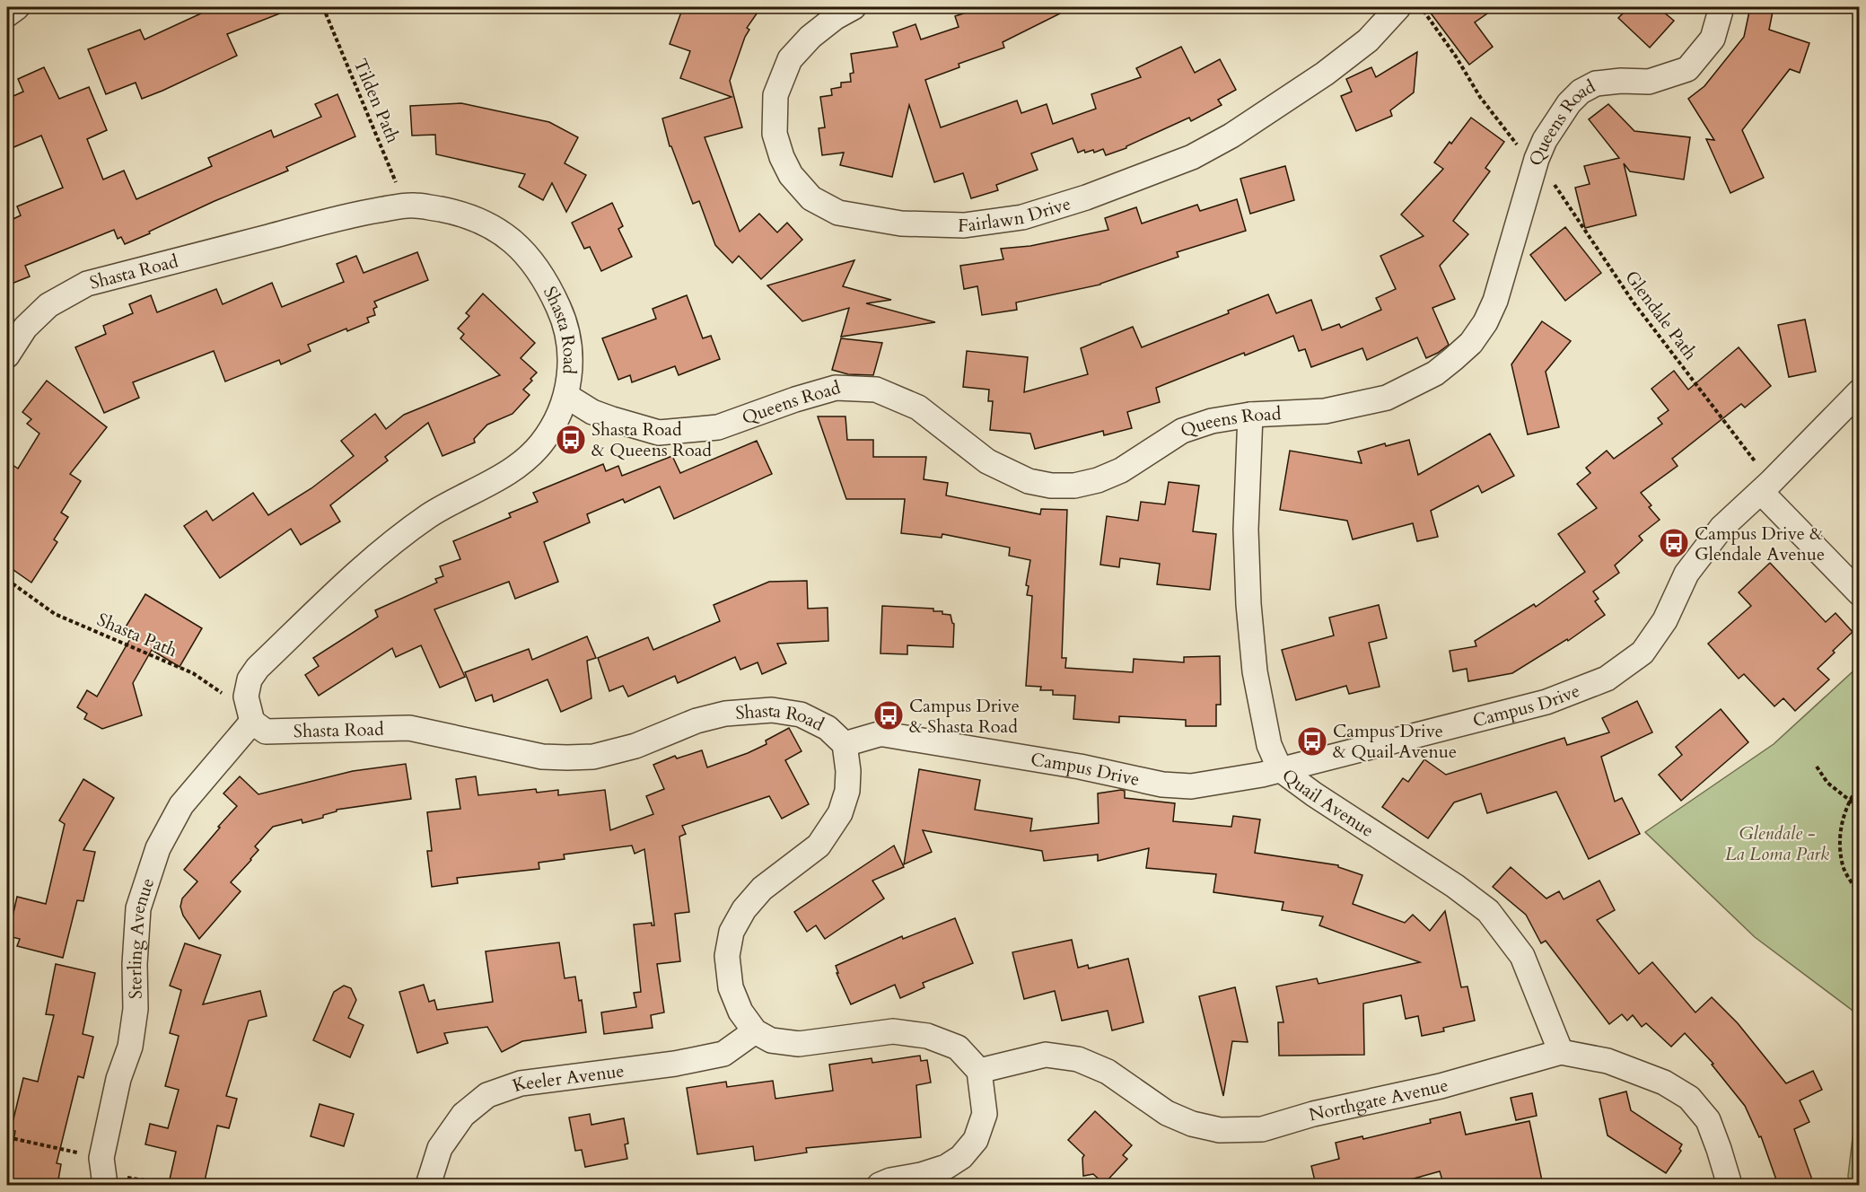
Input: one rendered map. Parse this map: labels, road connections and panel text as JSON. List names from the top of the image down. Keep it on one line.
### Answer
{"streets":{"street":["Queens Road","Fairlawn Drive","Shasta Road","Campus Drive","Quail Avenue","Sterling Avenue","Keeler Avenue","Northgate Avenue"],"path":["Tilden Path","Glendale Path","Shasta Path"]},"crossings":[["Tilden Path","Shasta Road"],["Queens Road","Shasta Road"],["Queens Road","Glendale Path"],["Queens Road","Quail Avenue"],["Shasta Road","Shasta Path"],["Shasta Road","Campus Drive"],["Shasta Road","Sterling Avenue"],["Shasta Road","Keeler Avenue"],["Glendale Path","Campus Drive"],["Shasta Path","Sterling Avenue"],["Campus Drive","Quail Avenue"],["Quail Avenue","Northgate Avenue"]],"parks":["Glendale - La Loma Park"],"places":{"bus stop":["Shasta Road & Queens Road","Campus Drive & Glendale Avenue","Campus Drive & Shasta Road","Campus Drive & Quail Avenue"]}}
